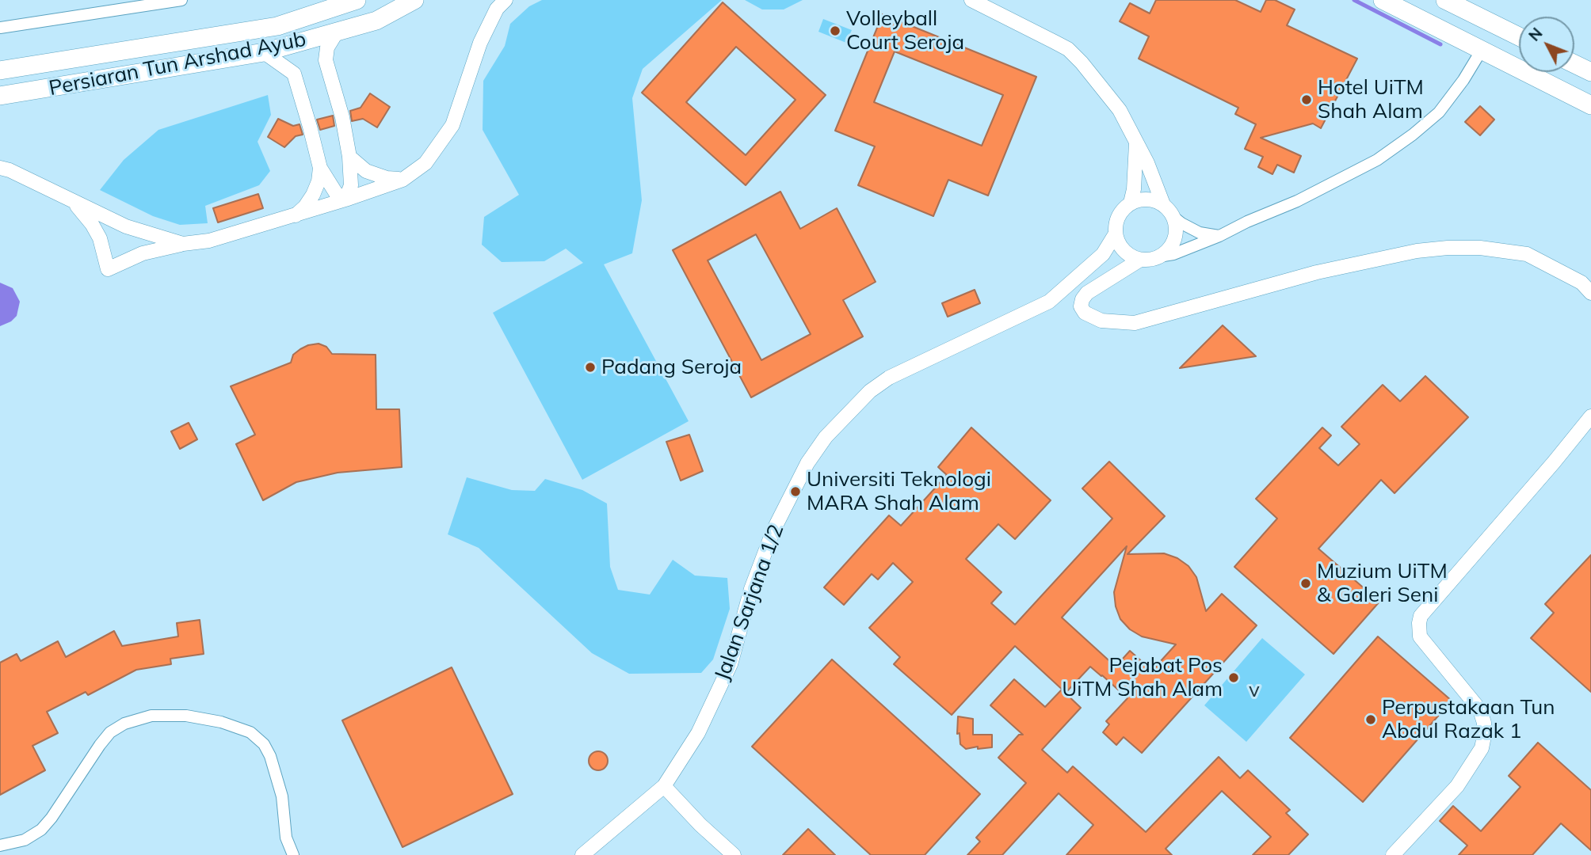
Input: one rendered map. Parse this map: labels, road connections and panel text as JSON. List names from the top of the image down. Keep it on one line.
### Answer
{"streets":{"main road":["Persiaran Tun Arshad Ayub"],"street":["Jalan Sarjana 1/2"]},"parks":["v"],"places":["Volleyball Court Seroja","Hotel UiTM Shah Alam","Padang Seroja","Universiti Teknologi MARA Shah Alam","Muzium UiTM & Galeri Seni","Pejabat Pos UiTM Shah Alam","Perpustakaan Tun Abdul Razak 1"],"north":"top left"}
